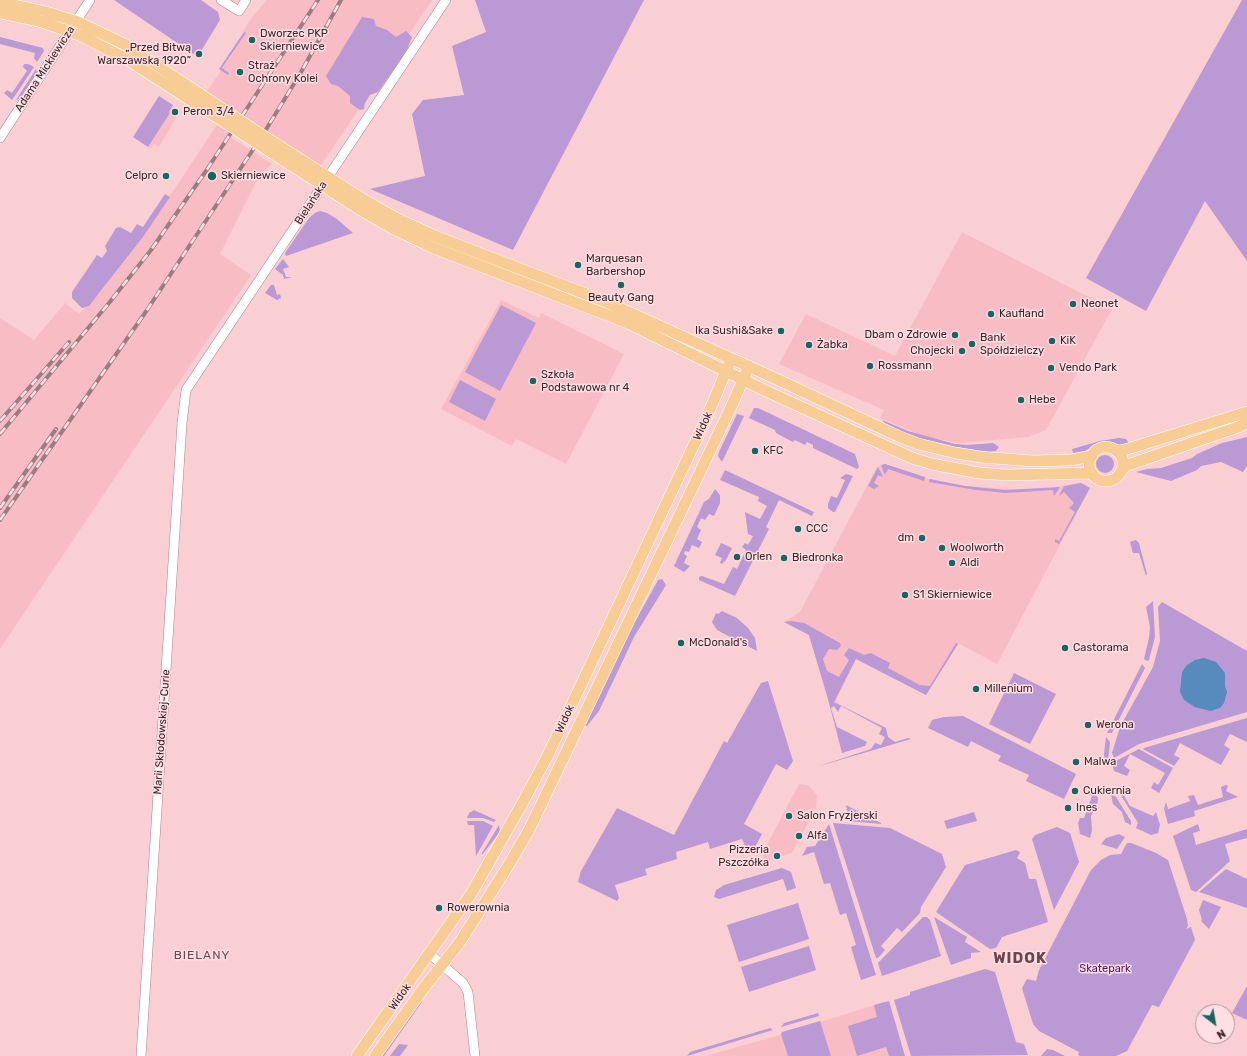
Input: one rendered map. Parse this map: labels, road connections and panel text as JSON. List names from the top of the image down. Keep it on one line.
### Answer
{"streets":{"main road":["Widok"],"street":["Adama Mickiewicza","Bielańska","Marii Skłodowskiej-Curie"]},"crossings":[["Bielańska","Marii Skłodowskiej-Curie"]],"districts":["BIELANY","WIDOK"],"parks":["Skatepark"],"places":["Dworzec PKP Skierniewice","„Przed Bitwą Warszawską 1920”","Straż Ochrony Kolei","Peron 3/4","Celpro","Skierniewice","Marquesan Barbershop","Beauty Gang","Neonet","Kaufland","Ika Sushi&Sake","Dbam o Zdrowie","KiK","Bank Spółdzielczy","Żabka","Chojecki","Rossmann","Vendo Park","Szkoła Podstawowa nr 4","Hebe","KFC","CCC","dm","Woolworth","Orlen","Biedronka","Aldi","S1 Skierniewice","McDonald's","Castorama","Millenium","Werona","Malwa","Cukiernia","Ines","Salon Fryzjerski","Alfa","Pizzeria Pszczółka","Rowerownia"],"north":"bottom right"}
